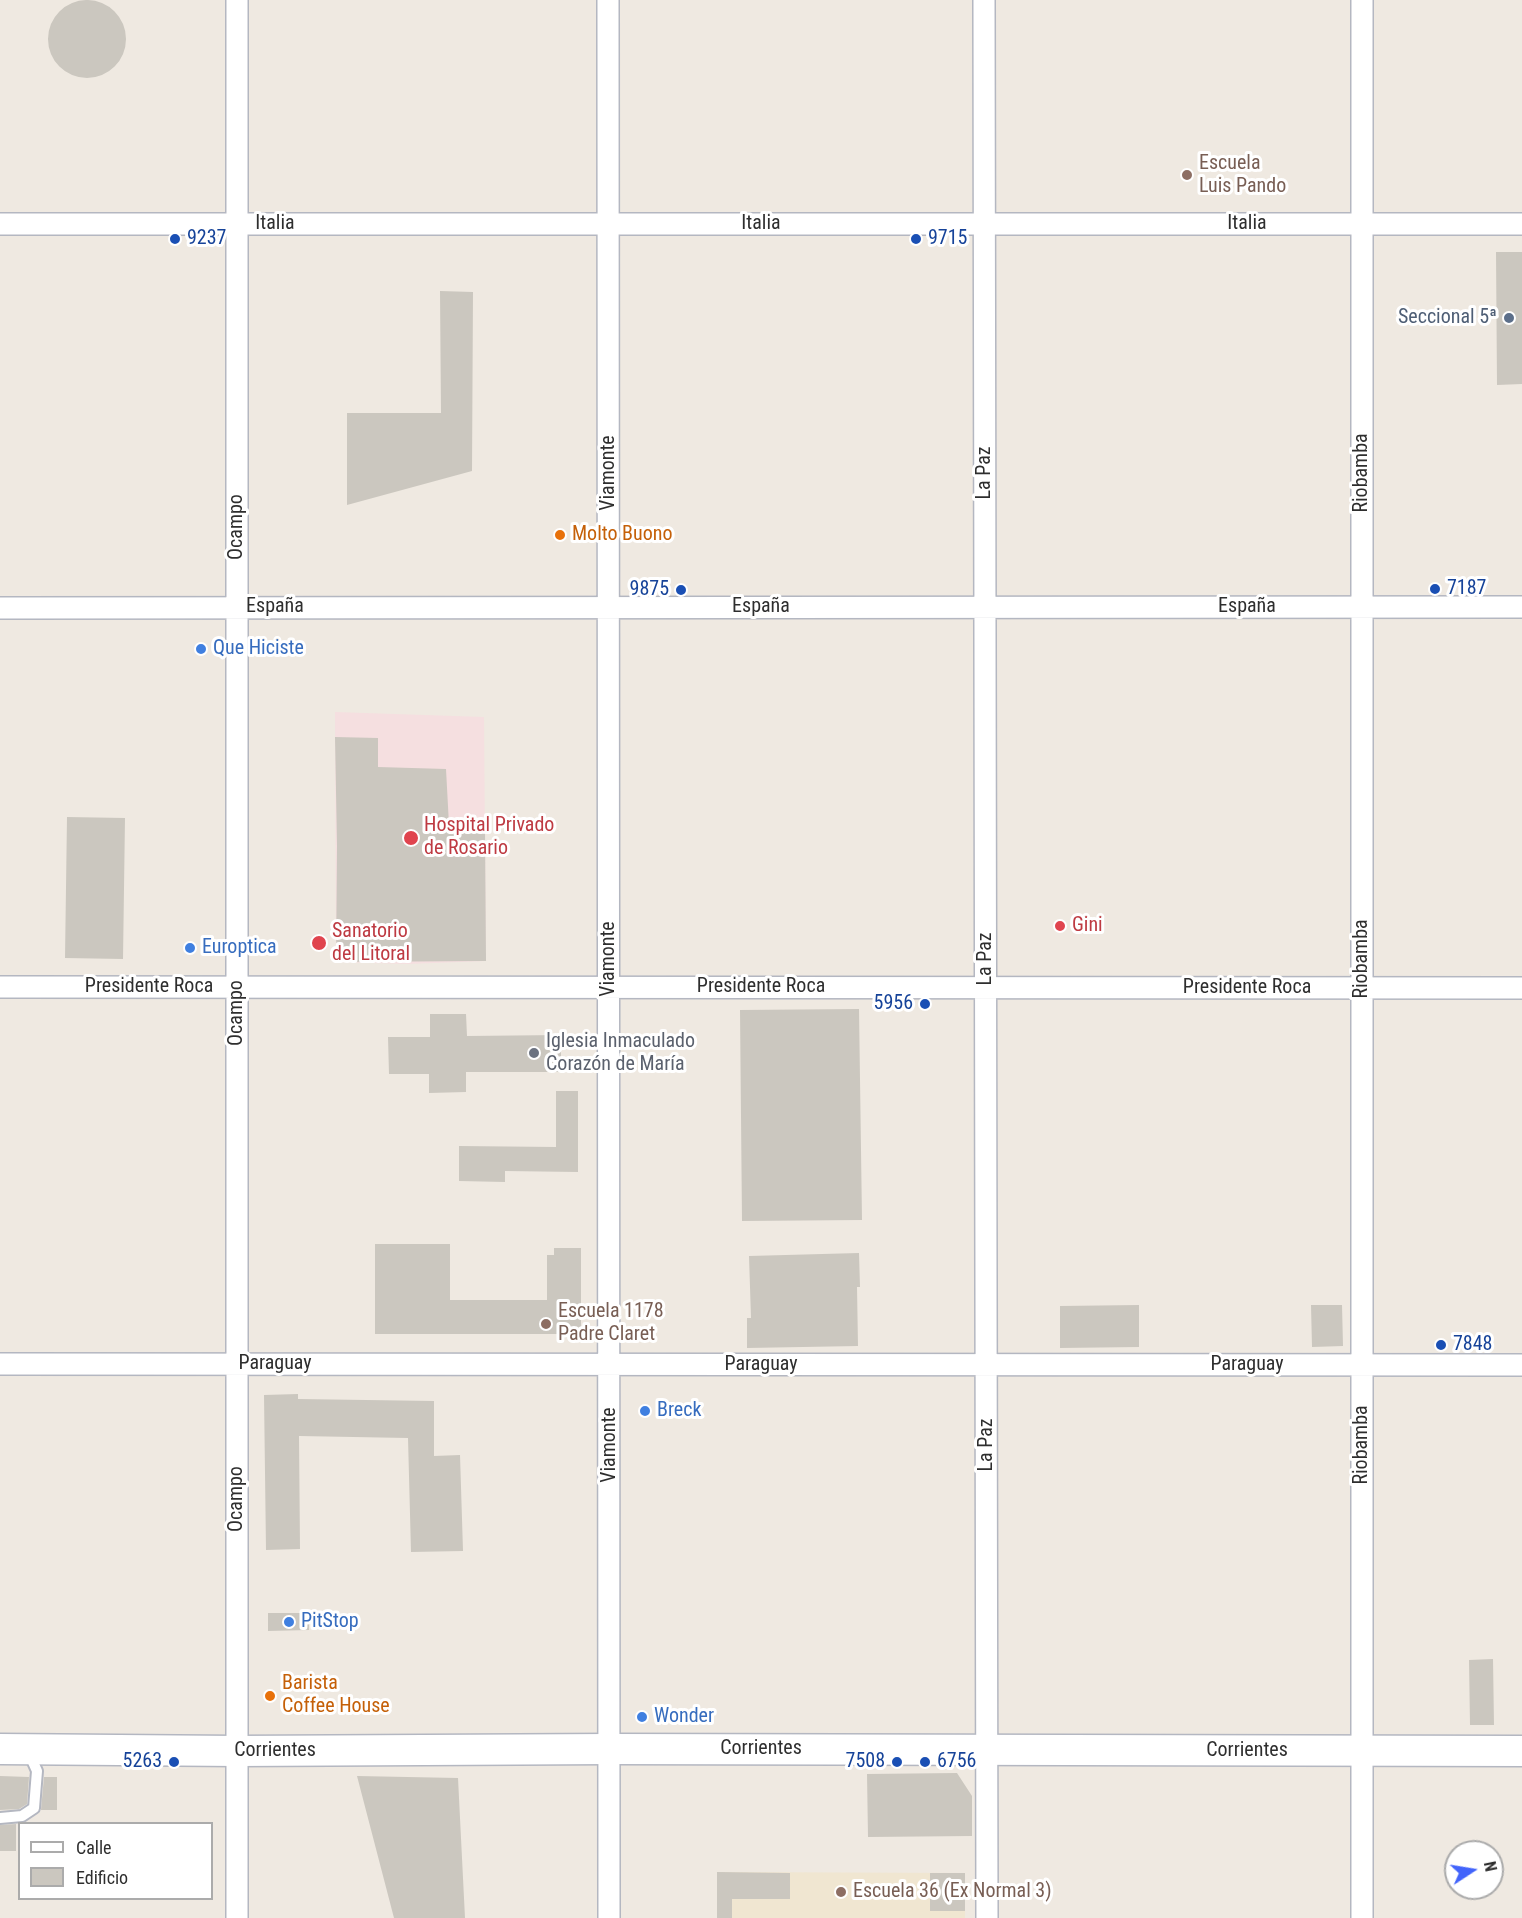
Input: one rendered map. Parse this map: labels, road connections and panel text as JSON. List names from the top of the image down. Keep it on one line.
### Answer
{"streets":{"main road":["Corrientes"],"street":["Italia","Viamonte","La Paz","Riobamba","Ocampo","España","Presidente Roca","Paraguay"]},"crossings":[["Italia","Viamonte"],["Italia","La Paz"],["Italia","Riobamba"],["Italia","Ocampo"],["Viamonte","España"],["Viamonte","Presidente Roca"],["Viamonte","Paraguay"],["Viamonte","Corrientes"],["La Paz","España"],["La Paz","Presidente Roca"],["La Paz","Paraguay"],["La Paz","Corrientes"],["Riobamba","España"],["Riobamba","Presidente Roca"],["Riobamba","Paraguay"],["Riobamba","Corrientes"],["Ocampo","España"],["Ocampo","Presidente Roca"],["Ocampo","Paraguay"],["Ocampo","Corrientes"]],"places":["Escuela Luis Pando","9237","9715","Seccional 5ª","Molto Buono","7187","9875","Que Hiciste","Hospital Privado de Rosario","Gini","Sanatorio del Litoral","Europtica","5956","Iglesia Inmaculado Corazón de María","Escuela 1178 Padre Claret","7848","Breck","PitStop","Barista Coffee House","Wonder","5263","7508","6756","Escuela 36 (Ex Normal 3)"],"legend":["Calle","Edificio"],"north":"right"}
